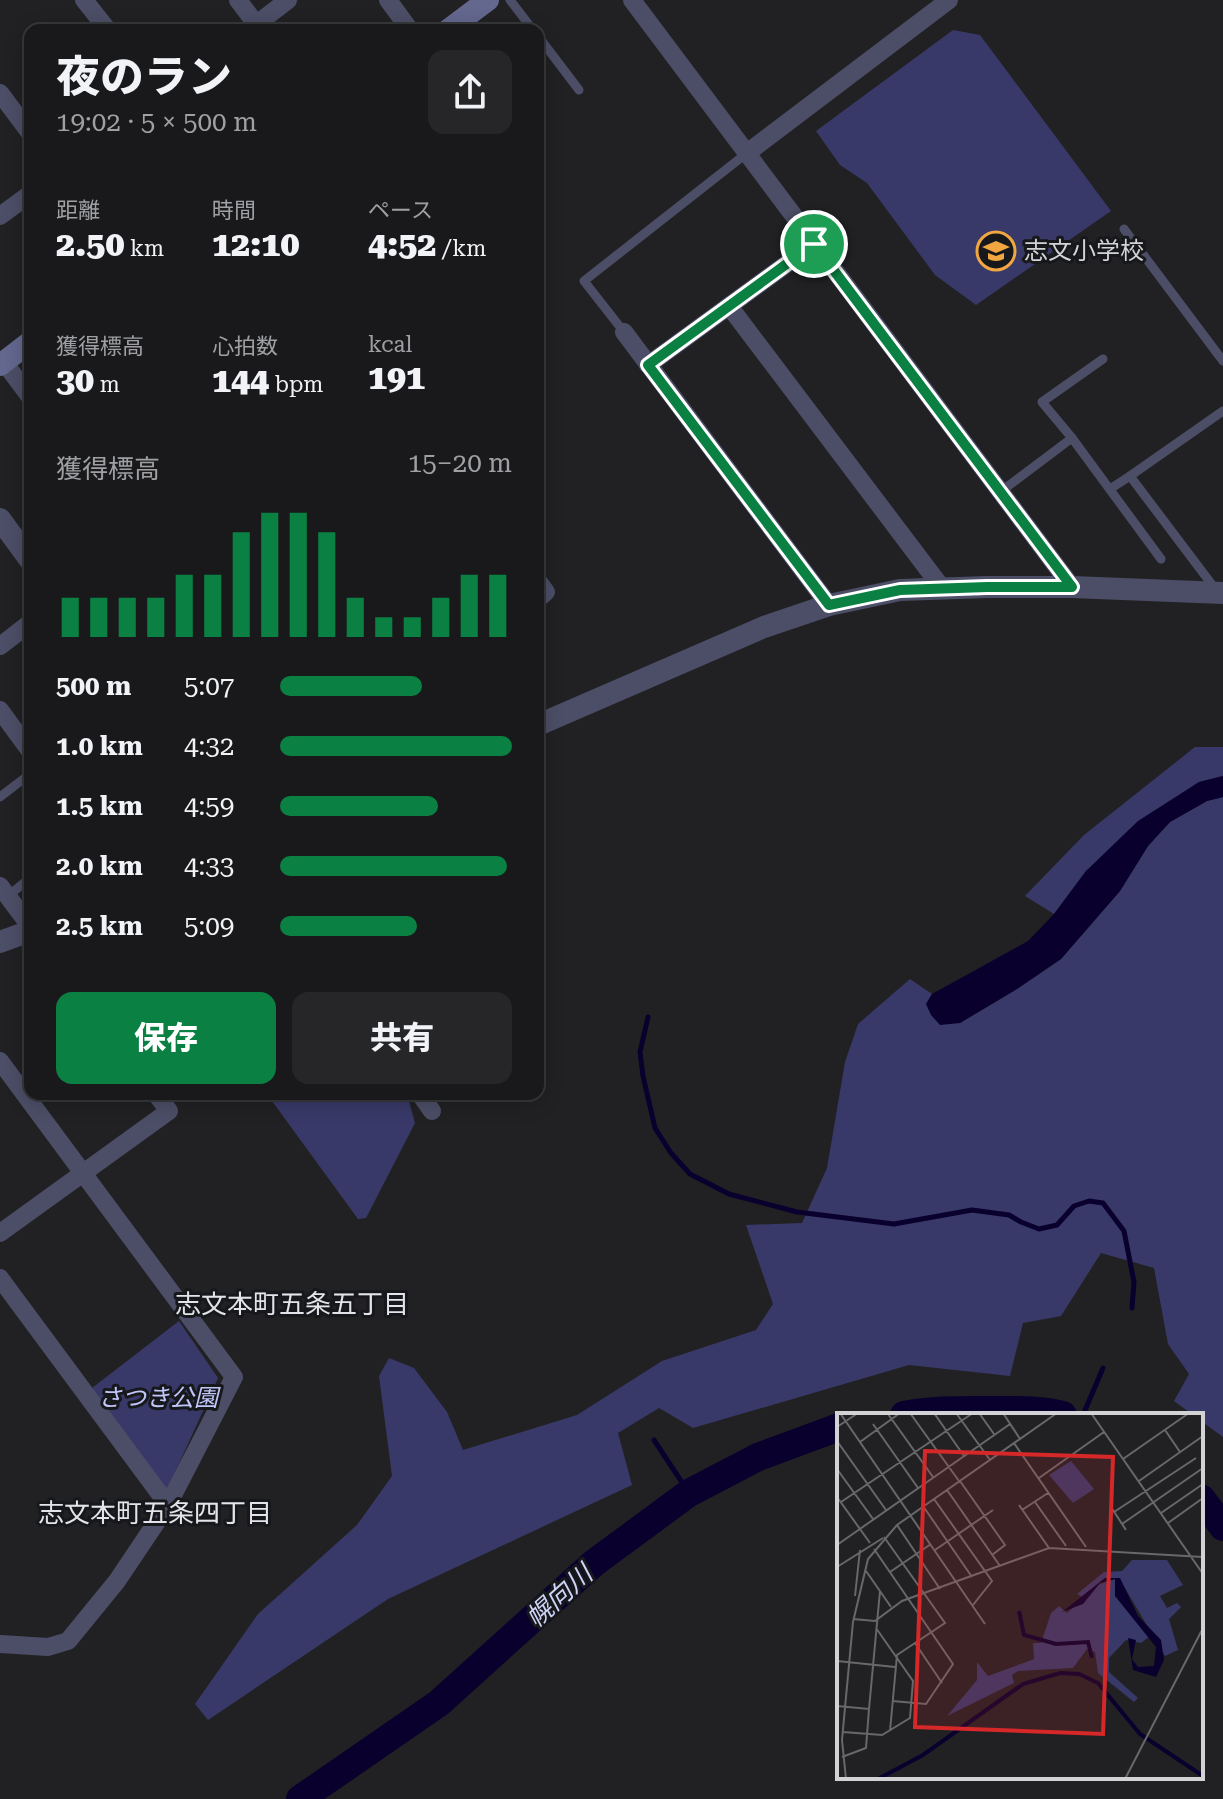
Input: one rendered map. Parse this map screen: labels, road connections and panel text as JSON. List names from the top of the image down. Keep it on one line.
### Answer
{"districts":["志文本町五条五丁目","志文本町五条四丁目"],"water":["幌向川"],"parks":["さつき公園"],"places":{"school or university":["志文小学校"]},"page":{"heading":["夜のラン","19:02 · 5 × 500 m"],"stats":[["距離","2.50 km"],["時間","12:10"],["ペース","4:52 /km"],["獲得標高","30 m"],["心拍数","144 bpm"],["kcal","191"]],"chart":["獲得標高","15–20 m"],"list":[{"name":"500 m","note":"5:07"},{"name":"1.0 km","note":"4:32"},{"name":"1.5 km","note":"4:59"},{"name":"2.0 km","note":"4:33"},{"name":"2.5 km","note":"5:09"}],"buttons":["保存","共有"]}}
